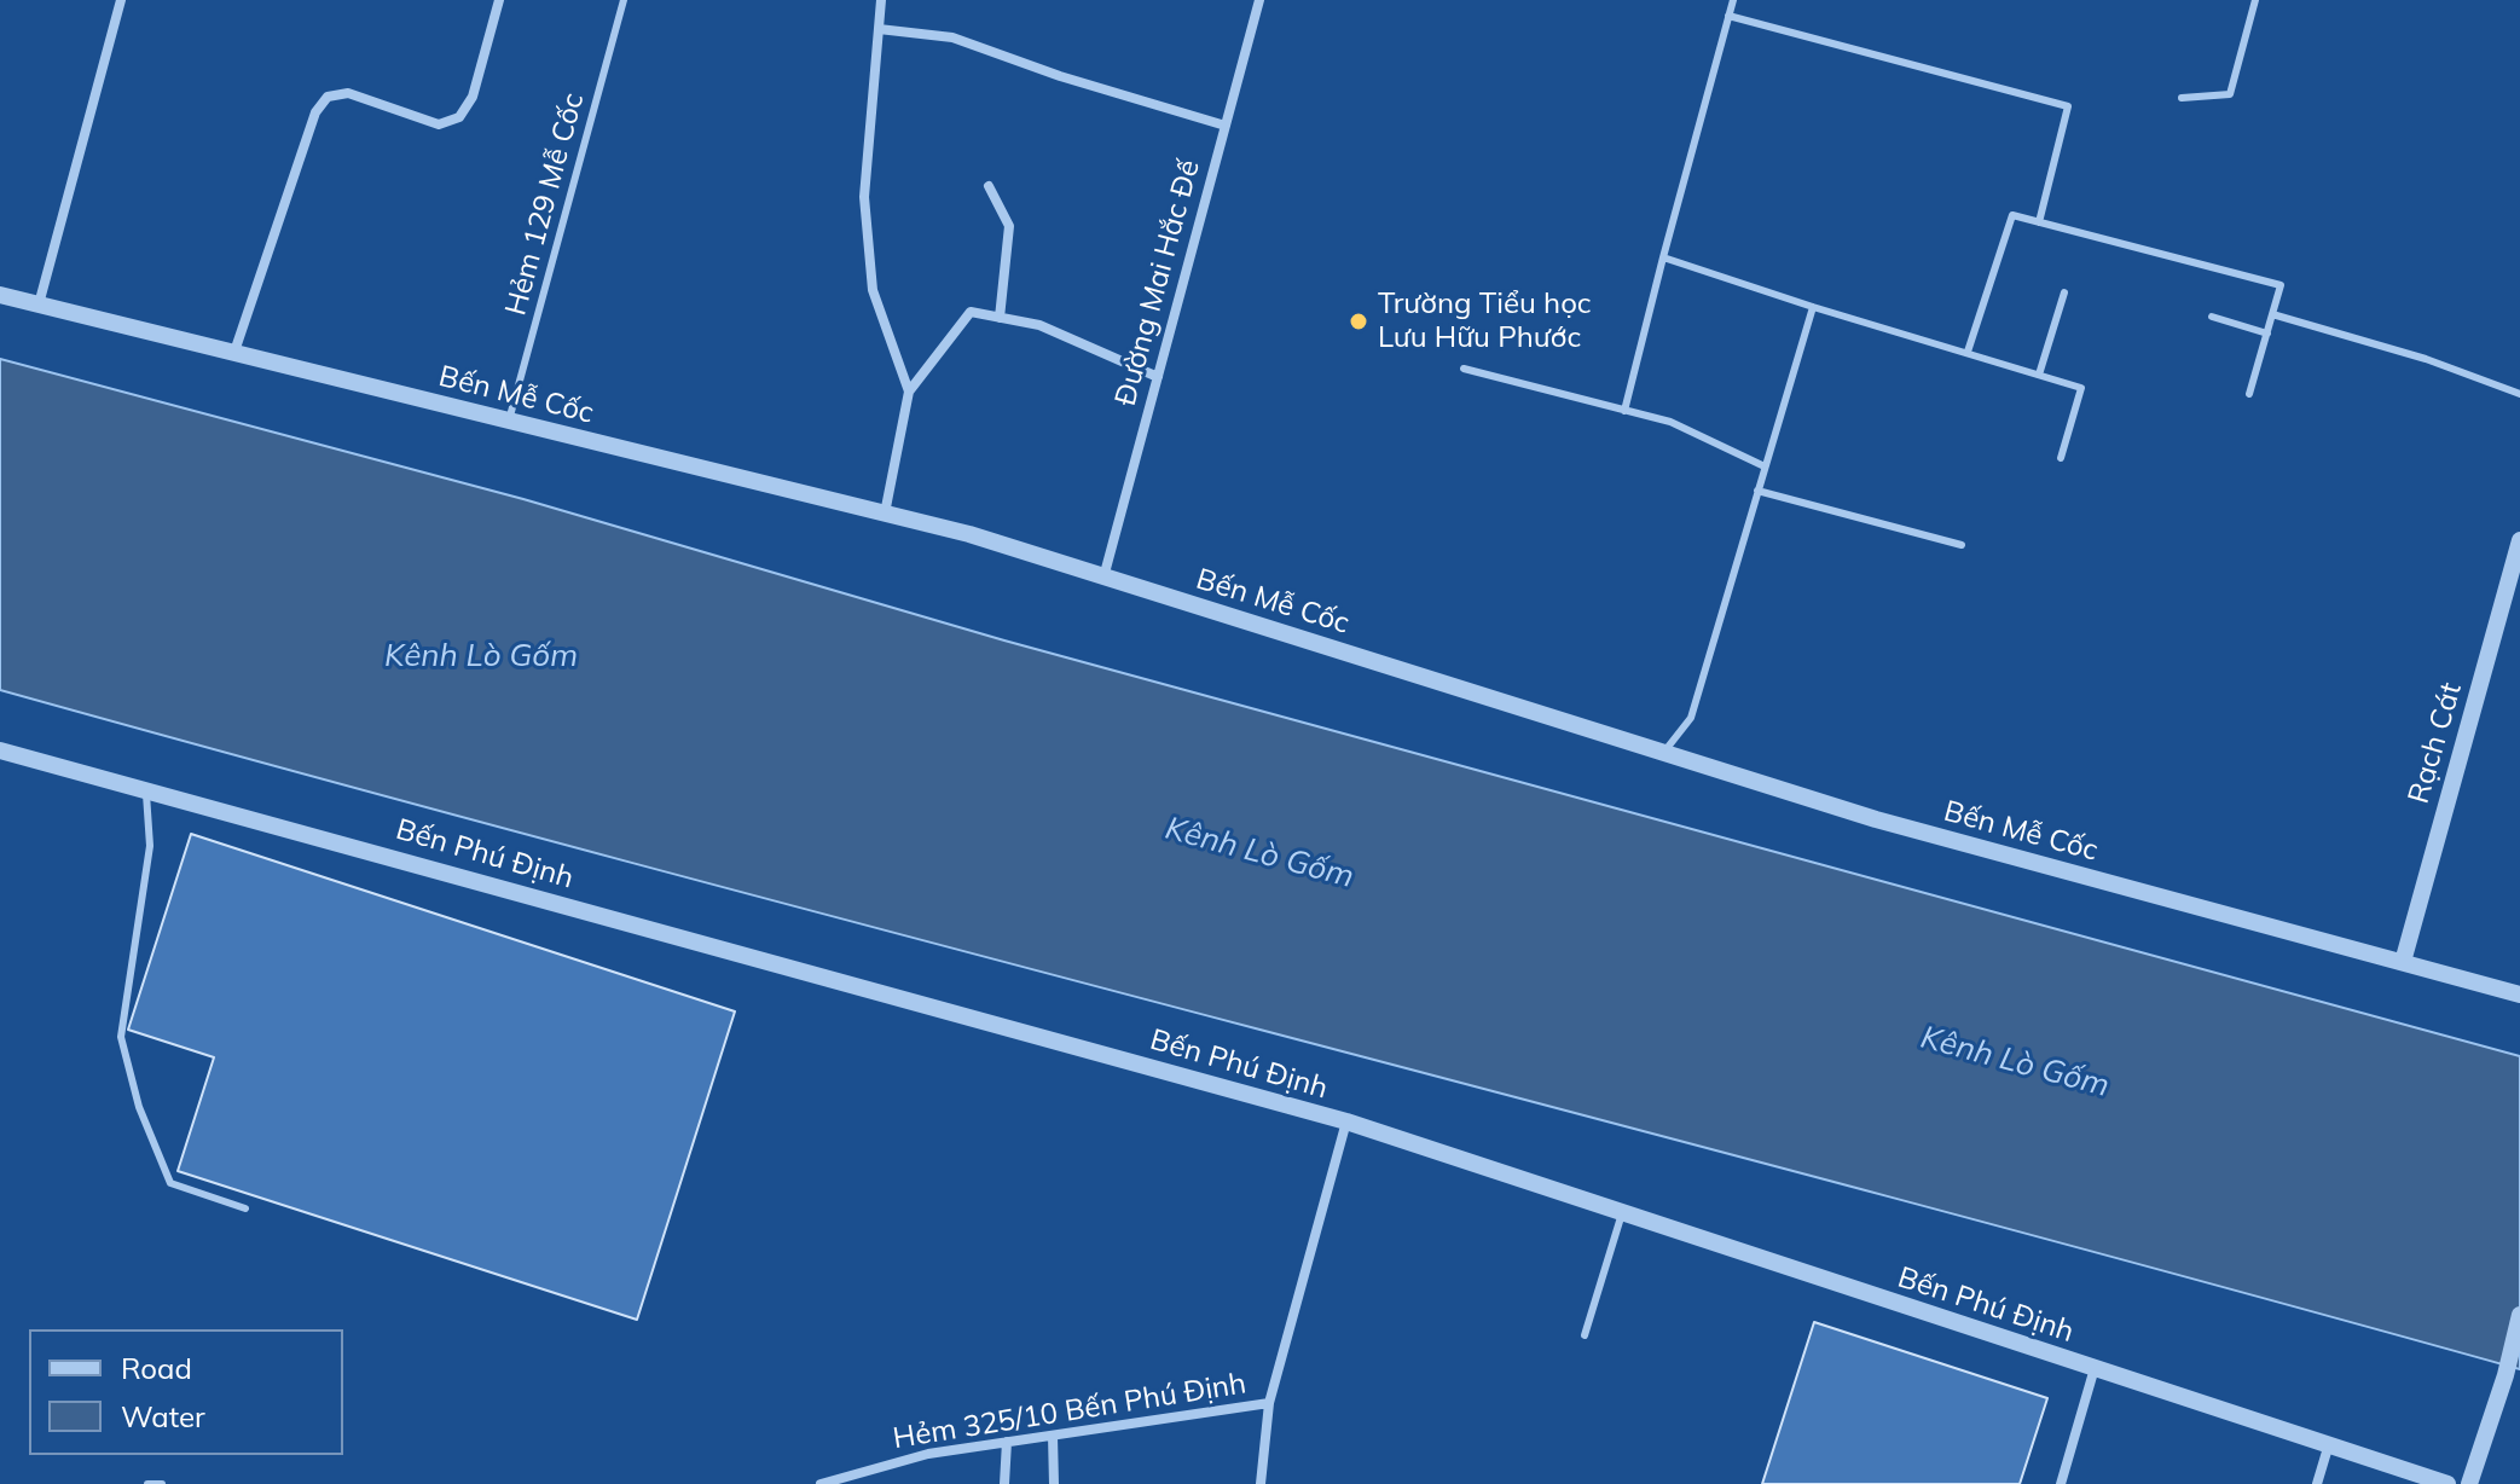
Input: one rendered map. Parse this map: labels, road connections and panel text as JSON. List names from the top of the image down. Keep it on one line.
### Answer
{"streets":{"street":["Đường Mai Hắc Đế","Bến Mễ Cốc","Rạch Cát","Bến Phú Định","Hẻm 325/10 Bến Phú Định"],"lane":["Hẻm 129 Mễ Cốc"]},"crossings":[["Hẻm 129 Mễ Cốc","Bến Mễ Cốc"],["Đường Mai Hắc Đế","Bến Mễ Cốc"],["Bến Mễ Cốc","Rạch Cát"]],"water":["Kênh Lò Gốm"],"places":["Trường Tiểu học Lưu Hữu Phước"],"legend":["Road","Water"]}
